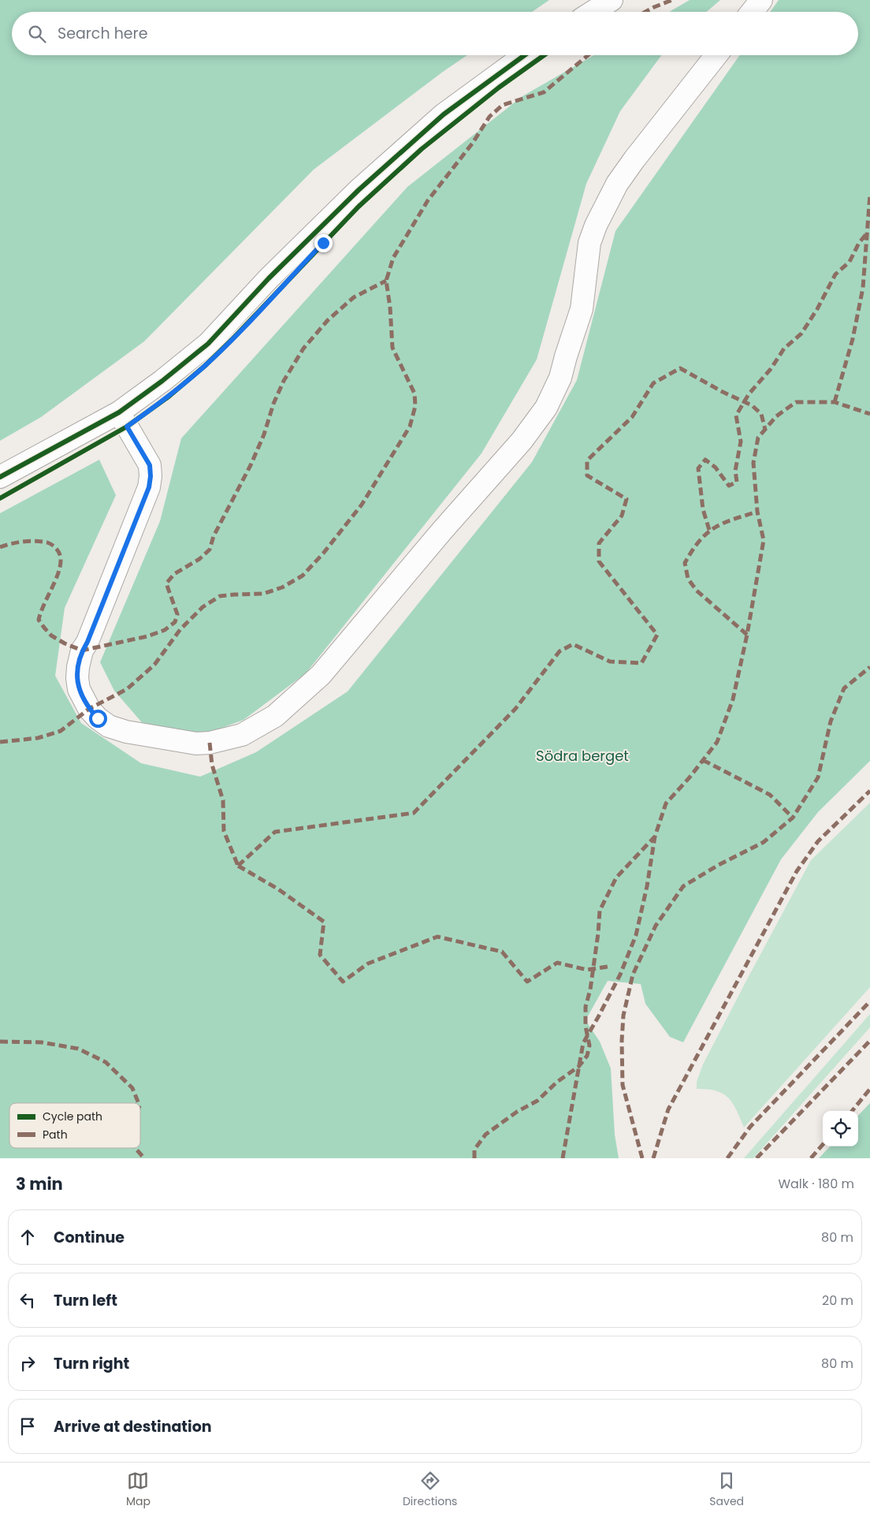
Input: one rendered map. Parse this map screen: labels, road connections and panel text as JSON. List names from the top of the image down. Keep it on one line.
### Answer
{"parks":["Södra berget"],"legend":["Cycle path","Path"],"page":{"search":"Search here","heading":["3 min","Walk · 180 m"],"list":[["Continue","80 m"],["Turn left","20 m"],["Turn right","80 m"],"Arrive at destination"],"nav":["Map","Directions","Saved"]}}
